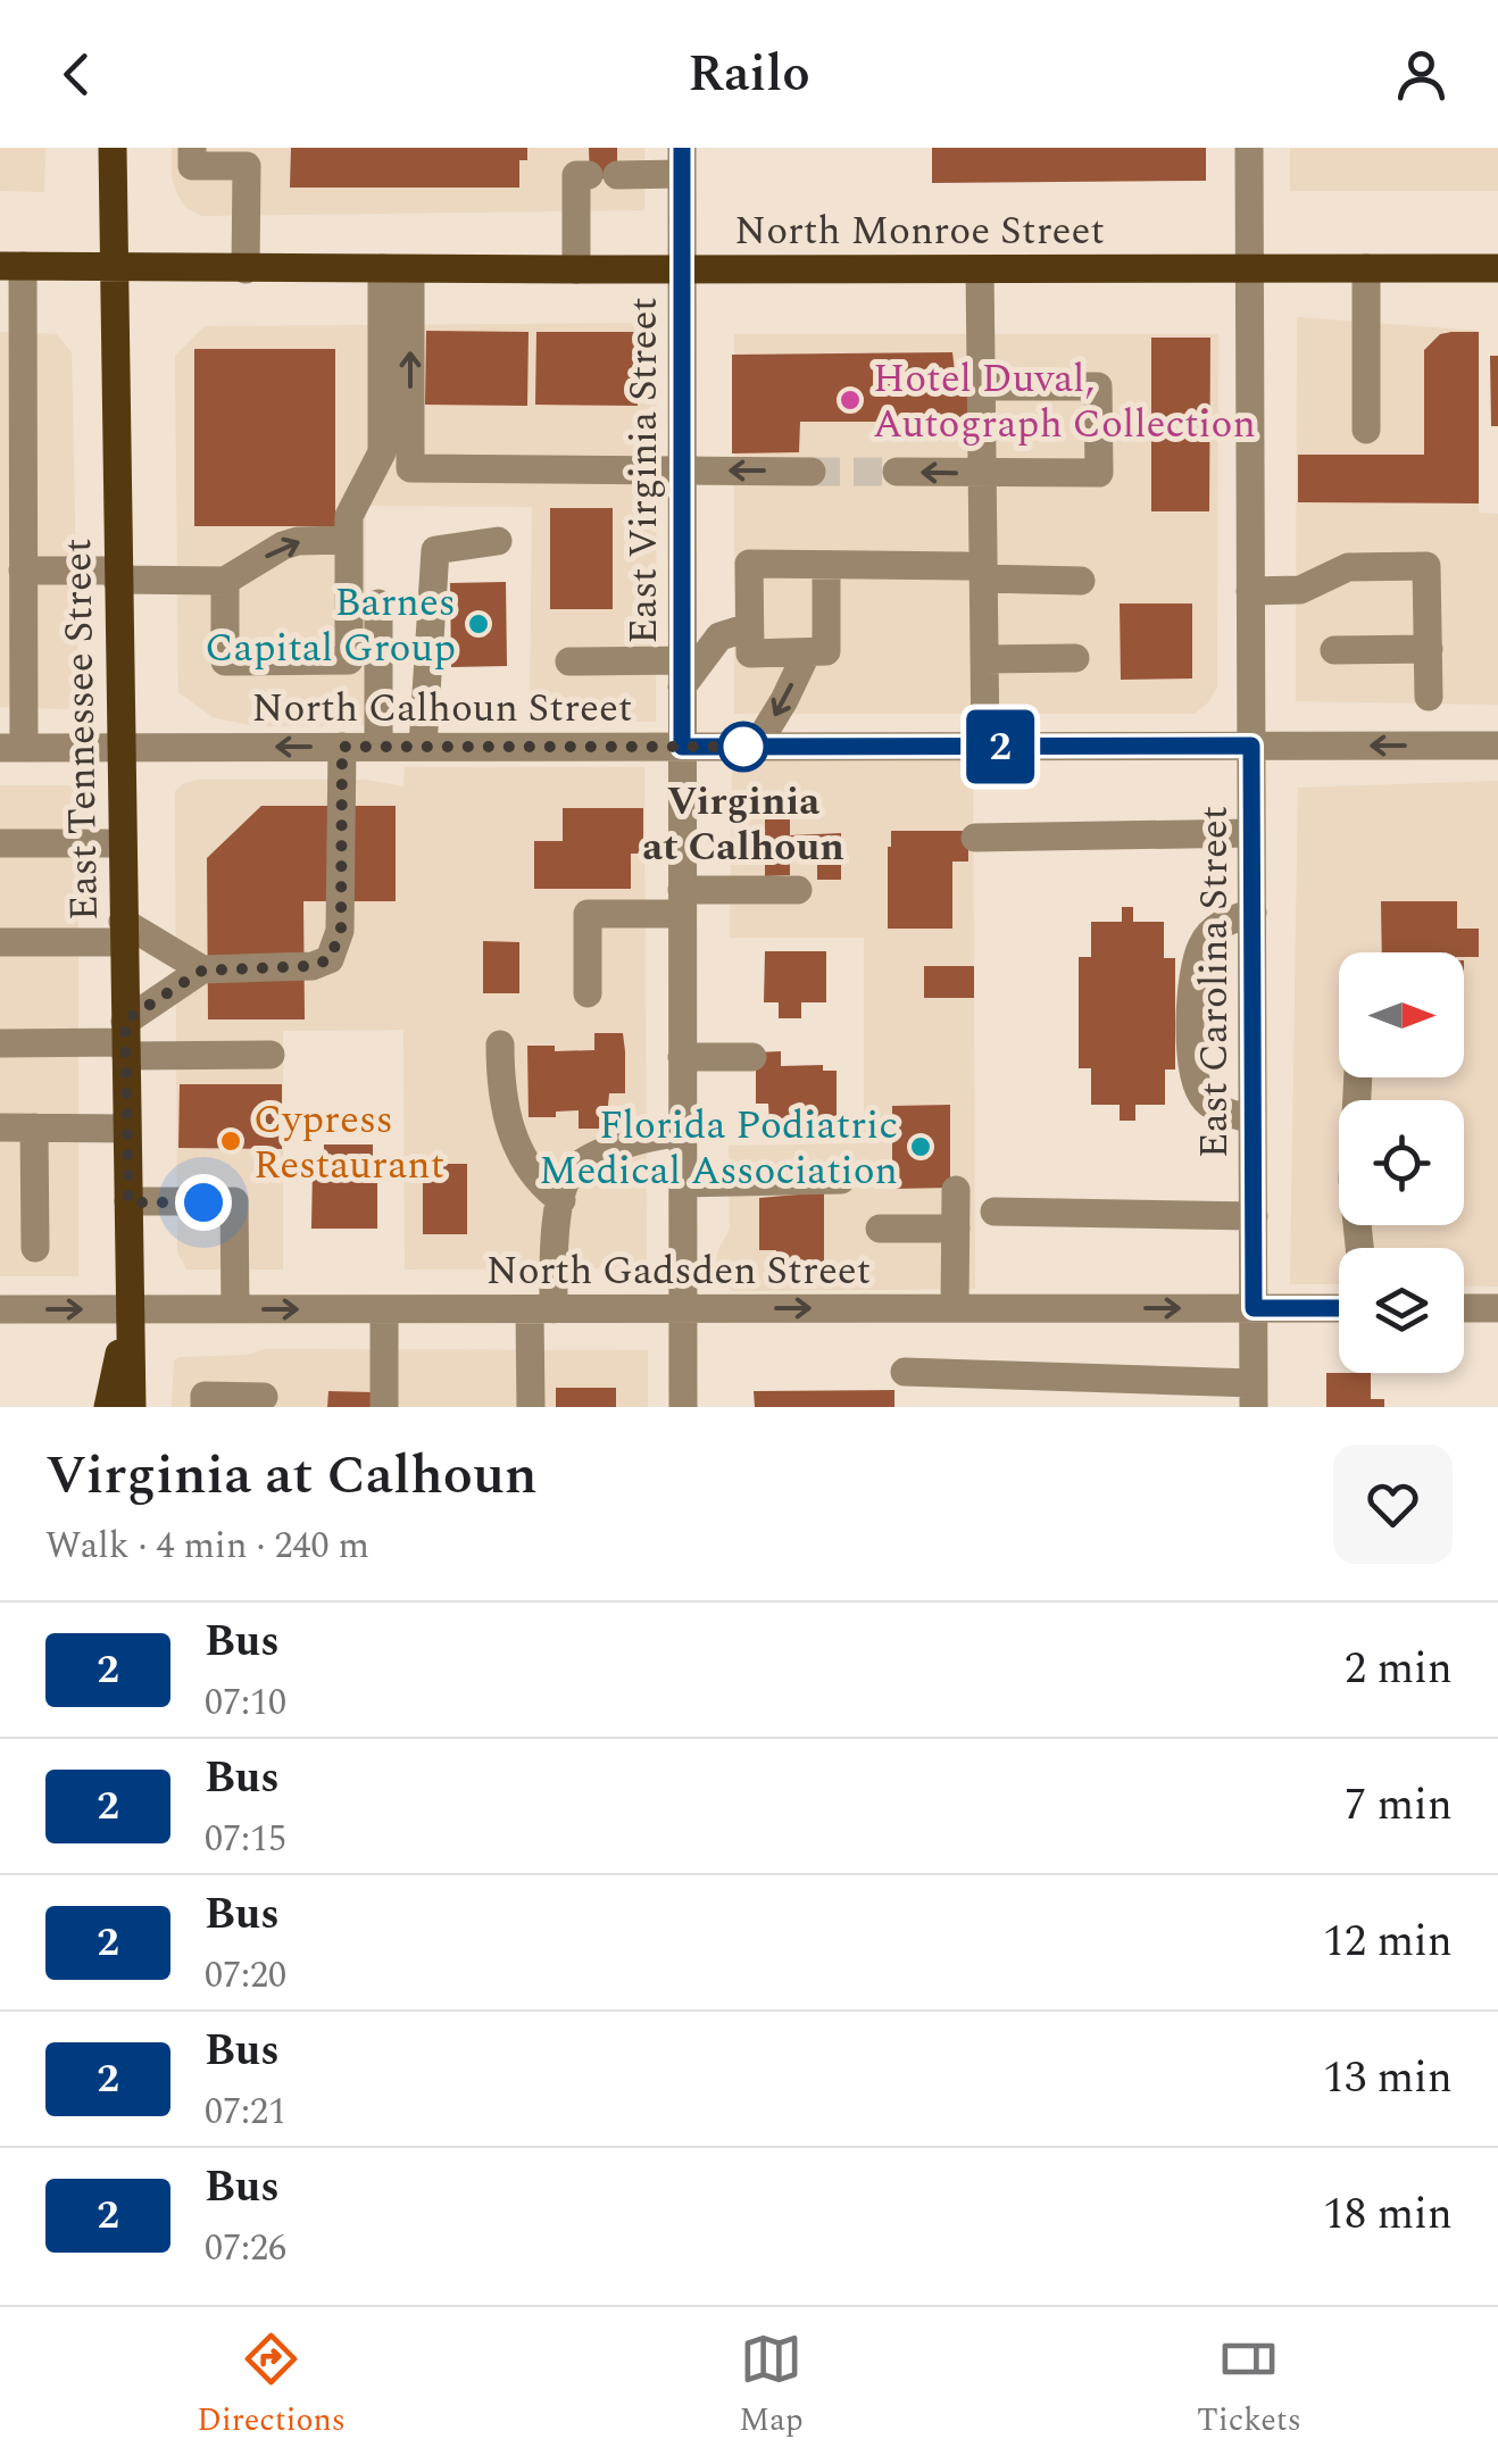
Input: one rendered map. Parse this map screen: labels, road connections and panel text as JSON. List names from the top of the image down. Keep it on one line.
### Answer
{"streets":{"main road":["North Monroe Street","East Tennessee Street"],"street":["East Virginia Street","North Calhoun Street","East Carolina Street","North Gadsden Street"]},"crossings":[["North Monroe Street","East Virginia Street"],["North Monroe Street","East Tennessee Street"],["North Monroe Street","East Carolina Street"],["East Virginia Street","North Calhoun Street"],["East Virginia Street","North Gadsden Street"],["North Calhoun Street","East Tennessee Street"],["North Calhoun Street","East Carolina Street"],["East Tennessee Street","North Gadsden Street"],["East Carolina Street","North Gadsden Street"]],"places":["Hotel Duval, Autograph Collection","Barnes Capital Group","Virginia at Calhoun","Cypress Restaurant","Florida Podiatric Medical Association"],"lines":["bus line 2"],"north":"right","page":{"header":"Railo","on_map":"2","heading":["Virginia at Calhoun","Walk · 4 min · 240 m"],"list":[{"mark":"2","name":"Bus","note":"07:10","value":"2 min"},{"mark":"2","name":"Bus","note":"07:15","value":"7 min"},{"mark":"2","name":"Bus","note":"07:20","value":"12 min"},{"mark":"2","name":"Bus","note":"07:21","value":"13 min"},{"mark":"2","name":"Bus","note":"07:26","value":"18 min"}],"tabs":["Directions","Map","Tickets"]}}
